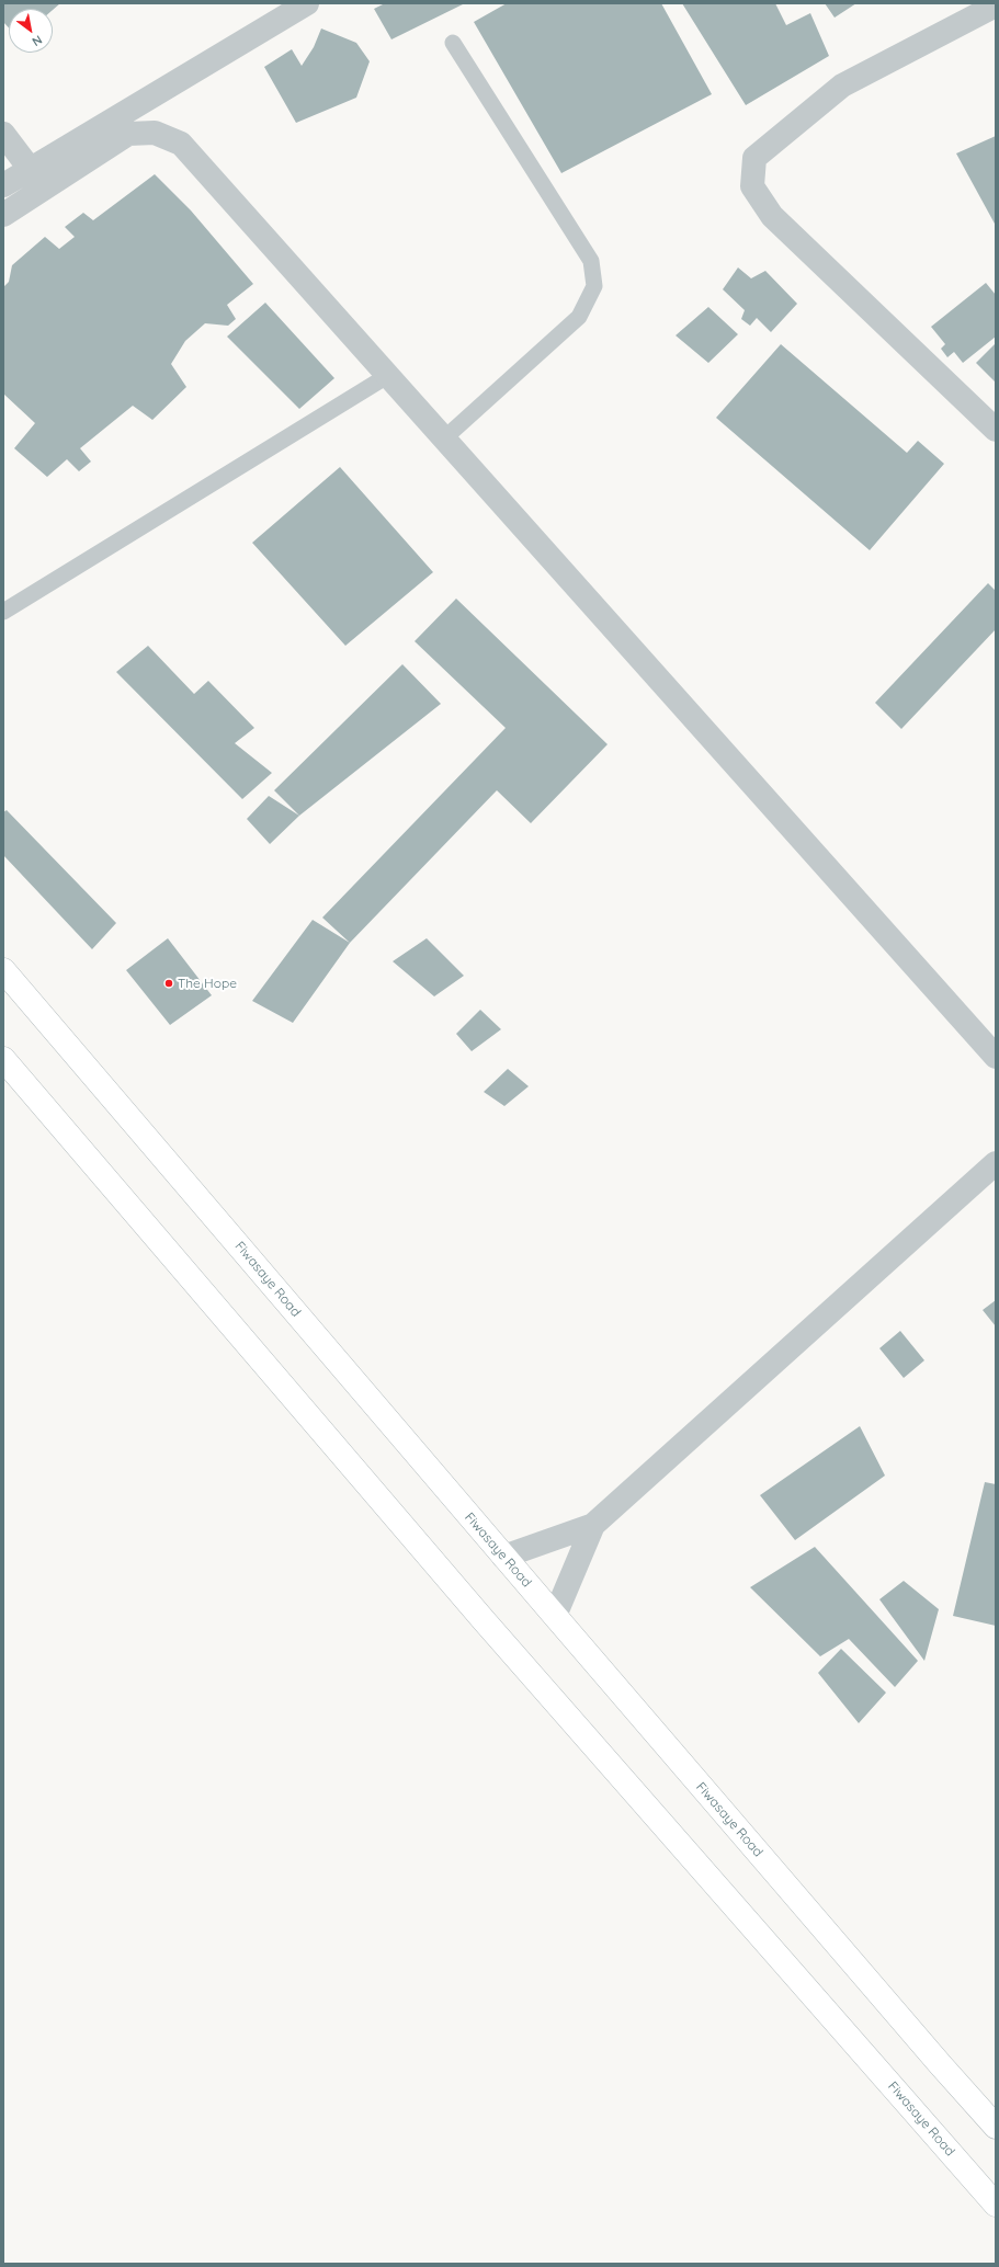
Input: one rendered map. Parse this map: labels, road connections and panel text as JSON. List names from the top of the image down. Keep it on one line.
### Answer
{"streets":{"main road":["Fiwasaye Road"]},"places":["The Hope"],"north":"bottom right"}
